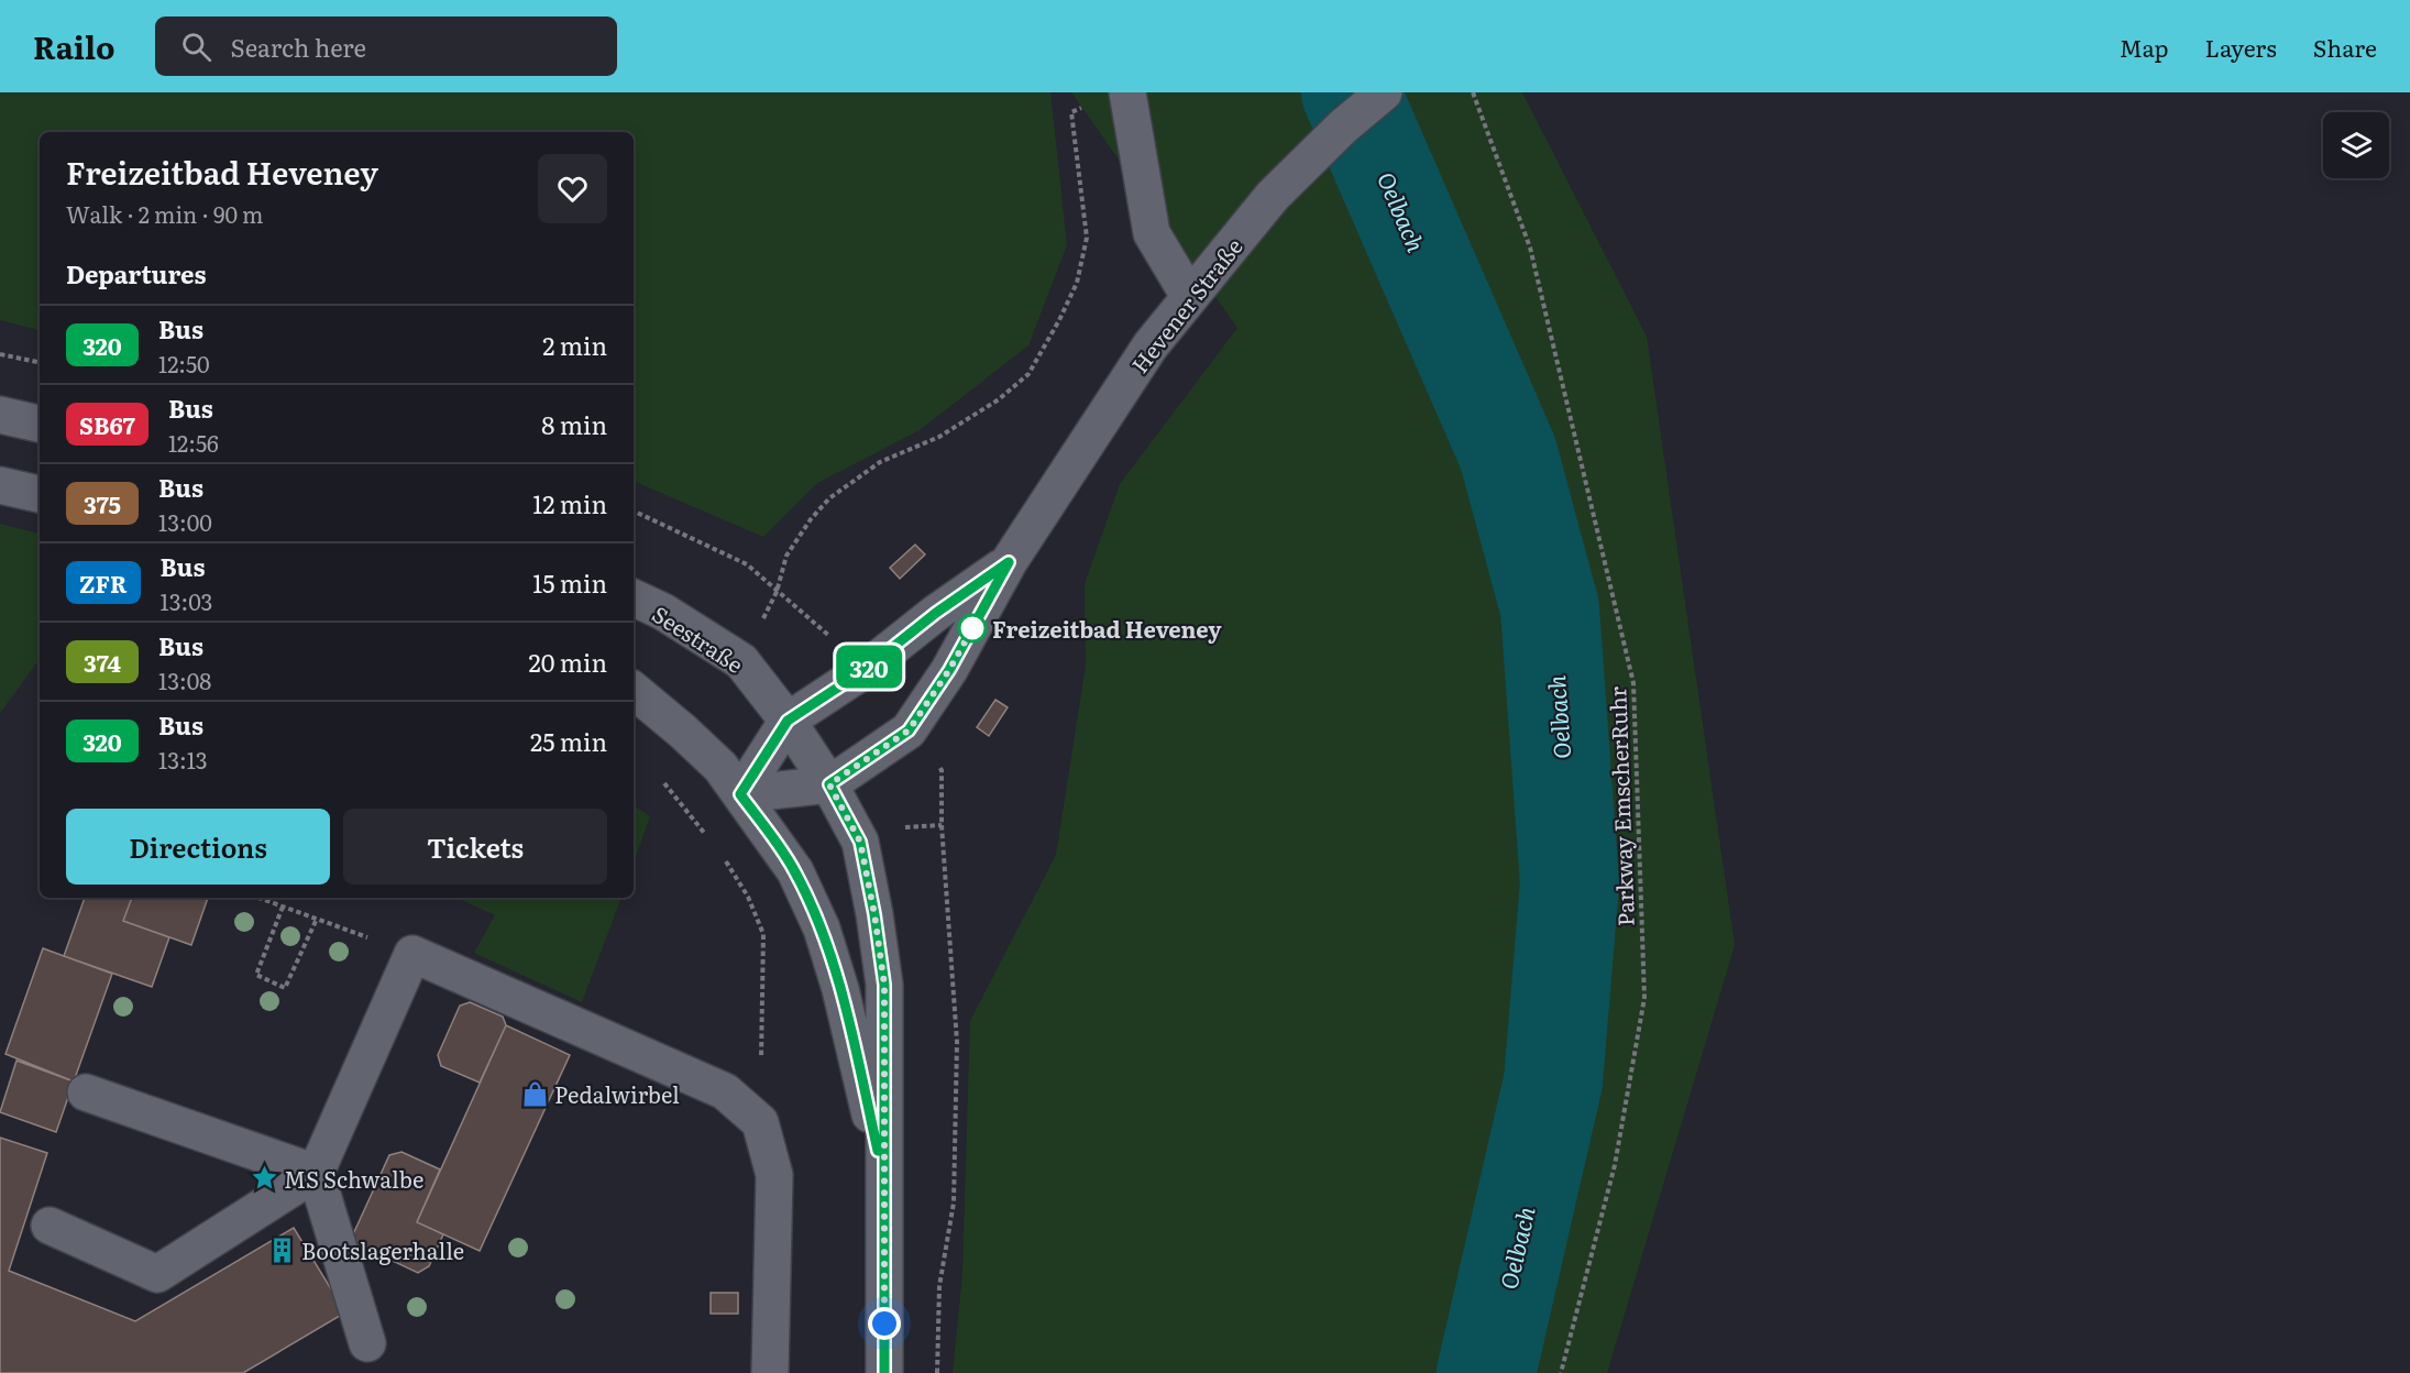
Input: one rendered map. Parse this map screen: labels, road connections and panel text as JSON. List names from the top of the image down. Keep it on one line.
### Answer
{"streets":{"street":["Hevener Straße","Seestraße"],"path":["Parkway EmscherRuhr"]},"crossings":[["Hevener Straße","Seestraße"]],"water":["Oelbach"],"places":{"other":["Freizeitbad Heveney"],"shop":["Pedalwirbel"],"place":["MS Schwalbe"],"building":["Bootslagerhalle"]},"lines":["bus line 320"],"page":{"header":"Railo","search":"Search here","nav":["Map","Layers","Share"],"on_map":"320","heading":[["Freizeitbad Heveney","Walk · 2 min · 90 m"],"Departures"],"list":[{"mark":"320","name":"Bus","note":"12:50","value":"2 min"},{"mark":"SB67","name":"Bus","note":"12:56","value":"8 min"},{"mark":"375","name":"Bus","note":"13:00","value":"12 min"},{"mark":"ZFR","name":"Bus","note":"13:03","value":"15 min"},{"mark":"374","name":"Bus","note":"13:08","value":"20 min"},{"mark":"320","name":"Bus","note":"13:13","value":"25 min"}],"buttons":["Directions","Tickets"]}}
